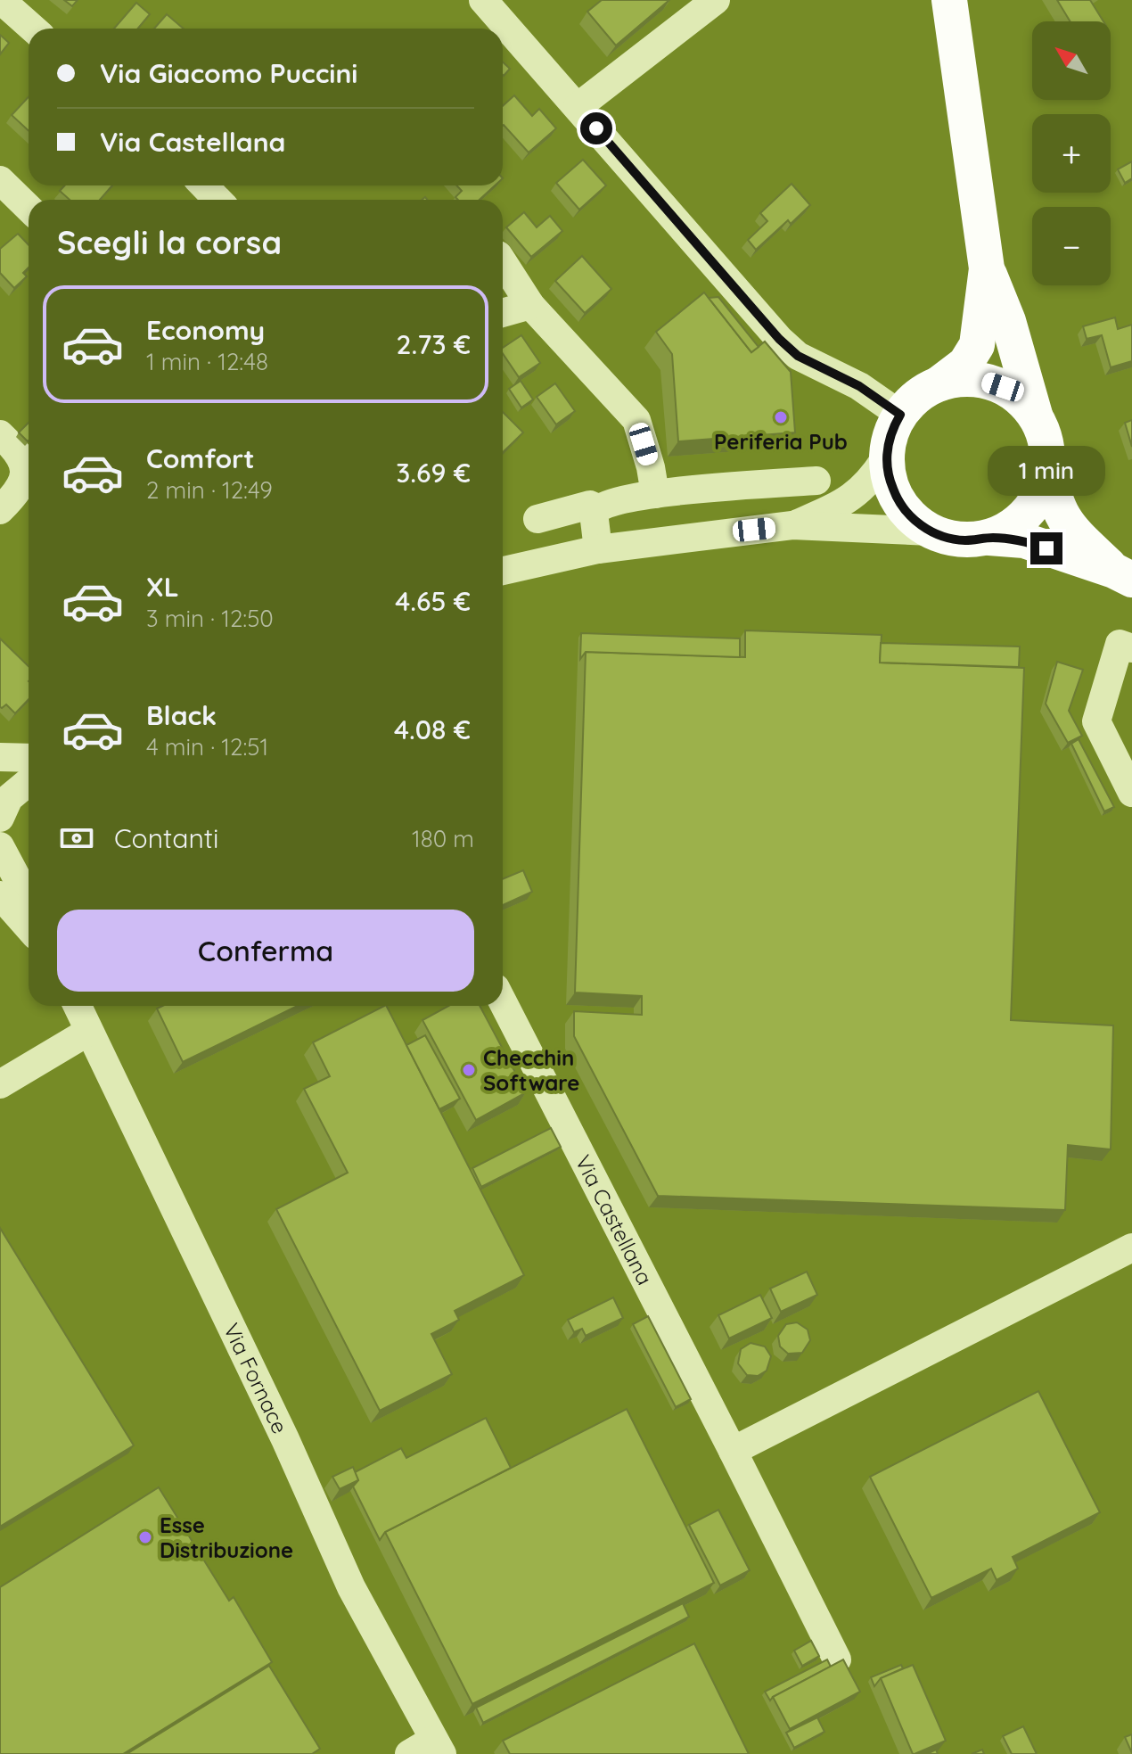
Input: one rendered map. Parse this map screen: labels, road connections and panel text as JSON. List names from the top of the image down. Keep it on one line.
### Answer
{"streets":{"street":["Via Castellana","Via Fornace"]},"places":["Periferia Pub","Checchin Software","Esse Distribuzione"],"north":"top left","page":{"map_buttons":["+","−"],"banner":["Via Giacomo Puccini","Via Castellana"],"heading":"Scegli la corsa","list":[{"name":"Economy","note":"1 min · 12:48","value":"2.73 €"},{"name":"Comfort","note":"2 min · 12:49","value":"3.69 €"},{"name":"XL","note":"3 min · 12:50","value":"4.65 €"},{"name":"Black","note":"4 min · 12:51","value":"4.08 €"}],"bubble":"1 min","pay":["Contanti","180 m"],"buttons":"Conferma"}}
